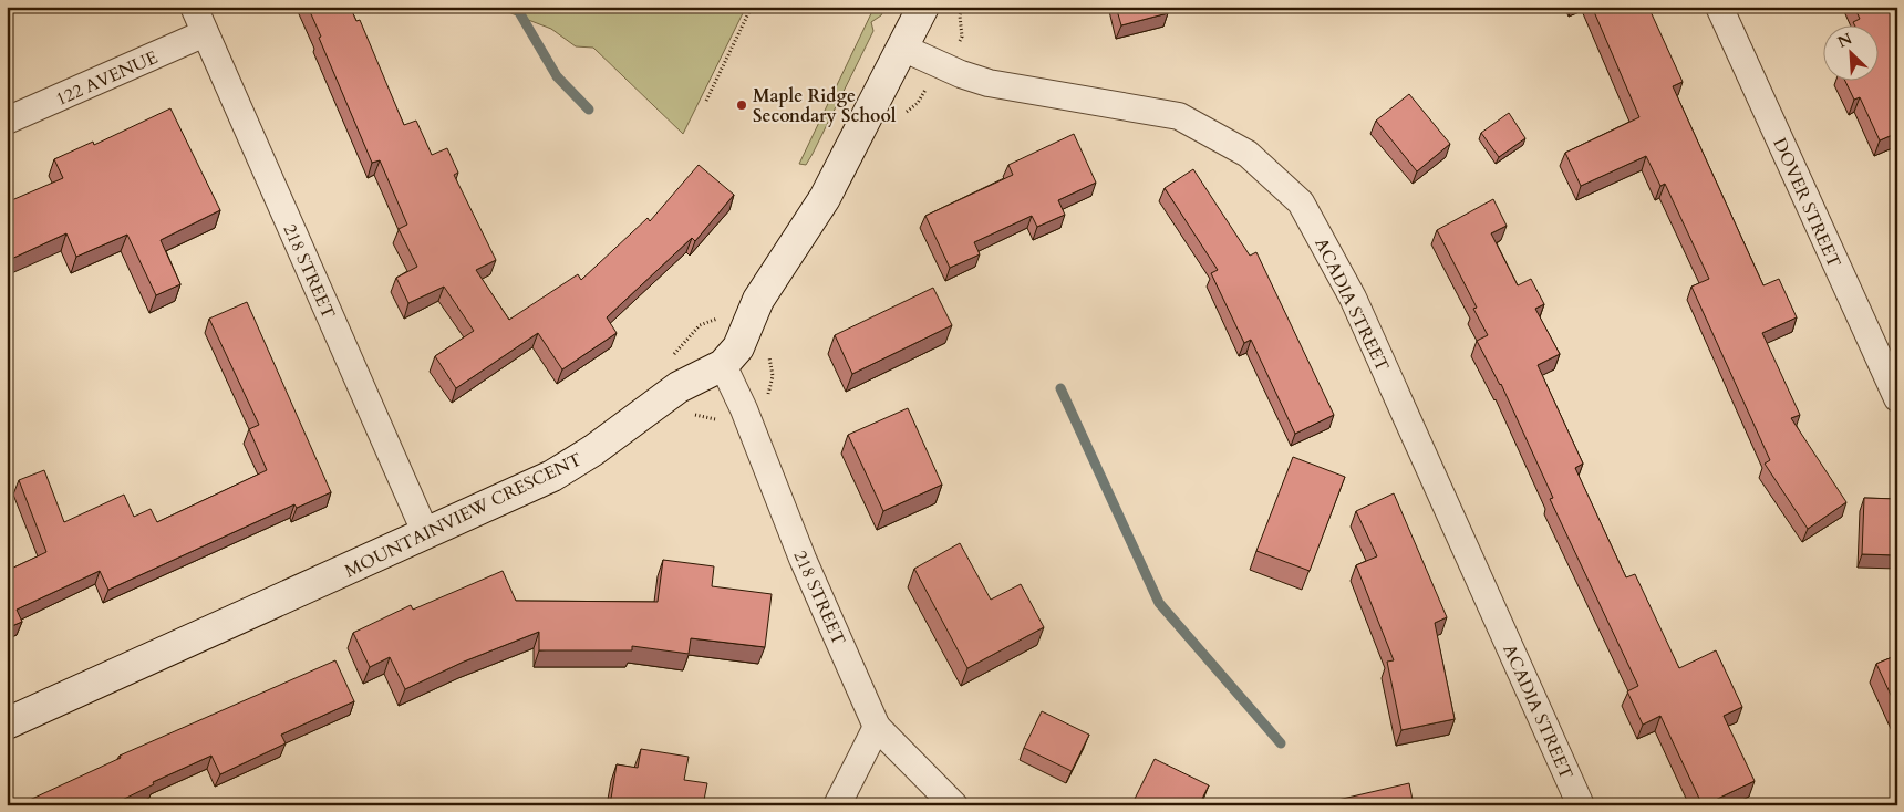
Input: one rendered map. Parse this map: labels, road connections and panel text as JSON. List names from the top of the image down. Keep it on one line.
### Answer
{"streets":{"street":["122 AVENUE","DOVER STREET","218 STREET","ACADIA STREET","MOUNTAINVIEW CRESCENT"]},"crossings":[["122 AVENUE","218 STREET"],["218 STREET","MOUNTAINVIEW CRESCENT"],["ACADIA STREET","MOUNTAINVIEW CRESCENT"]],"places":["Maple Ridge Secondary School"],"north":"top left"}
